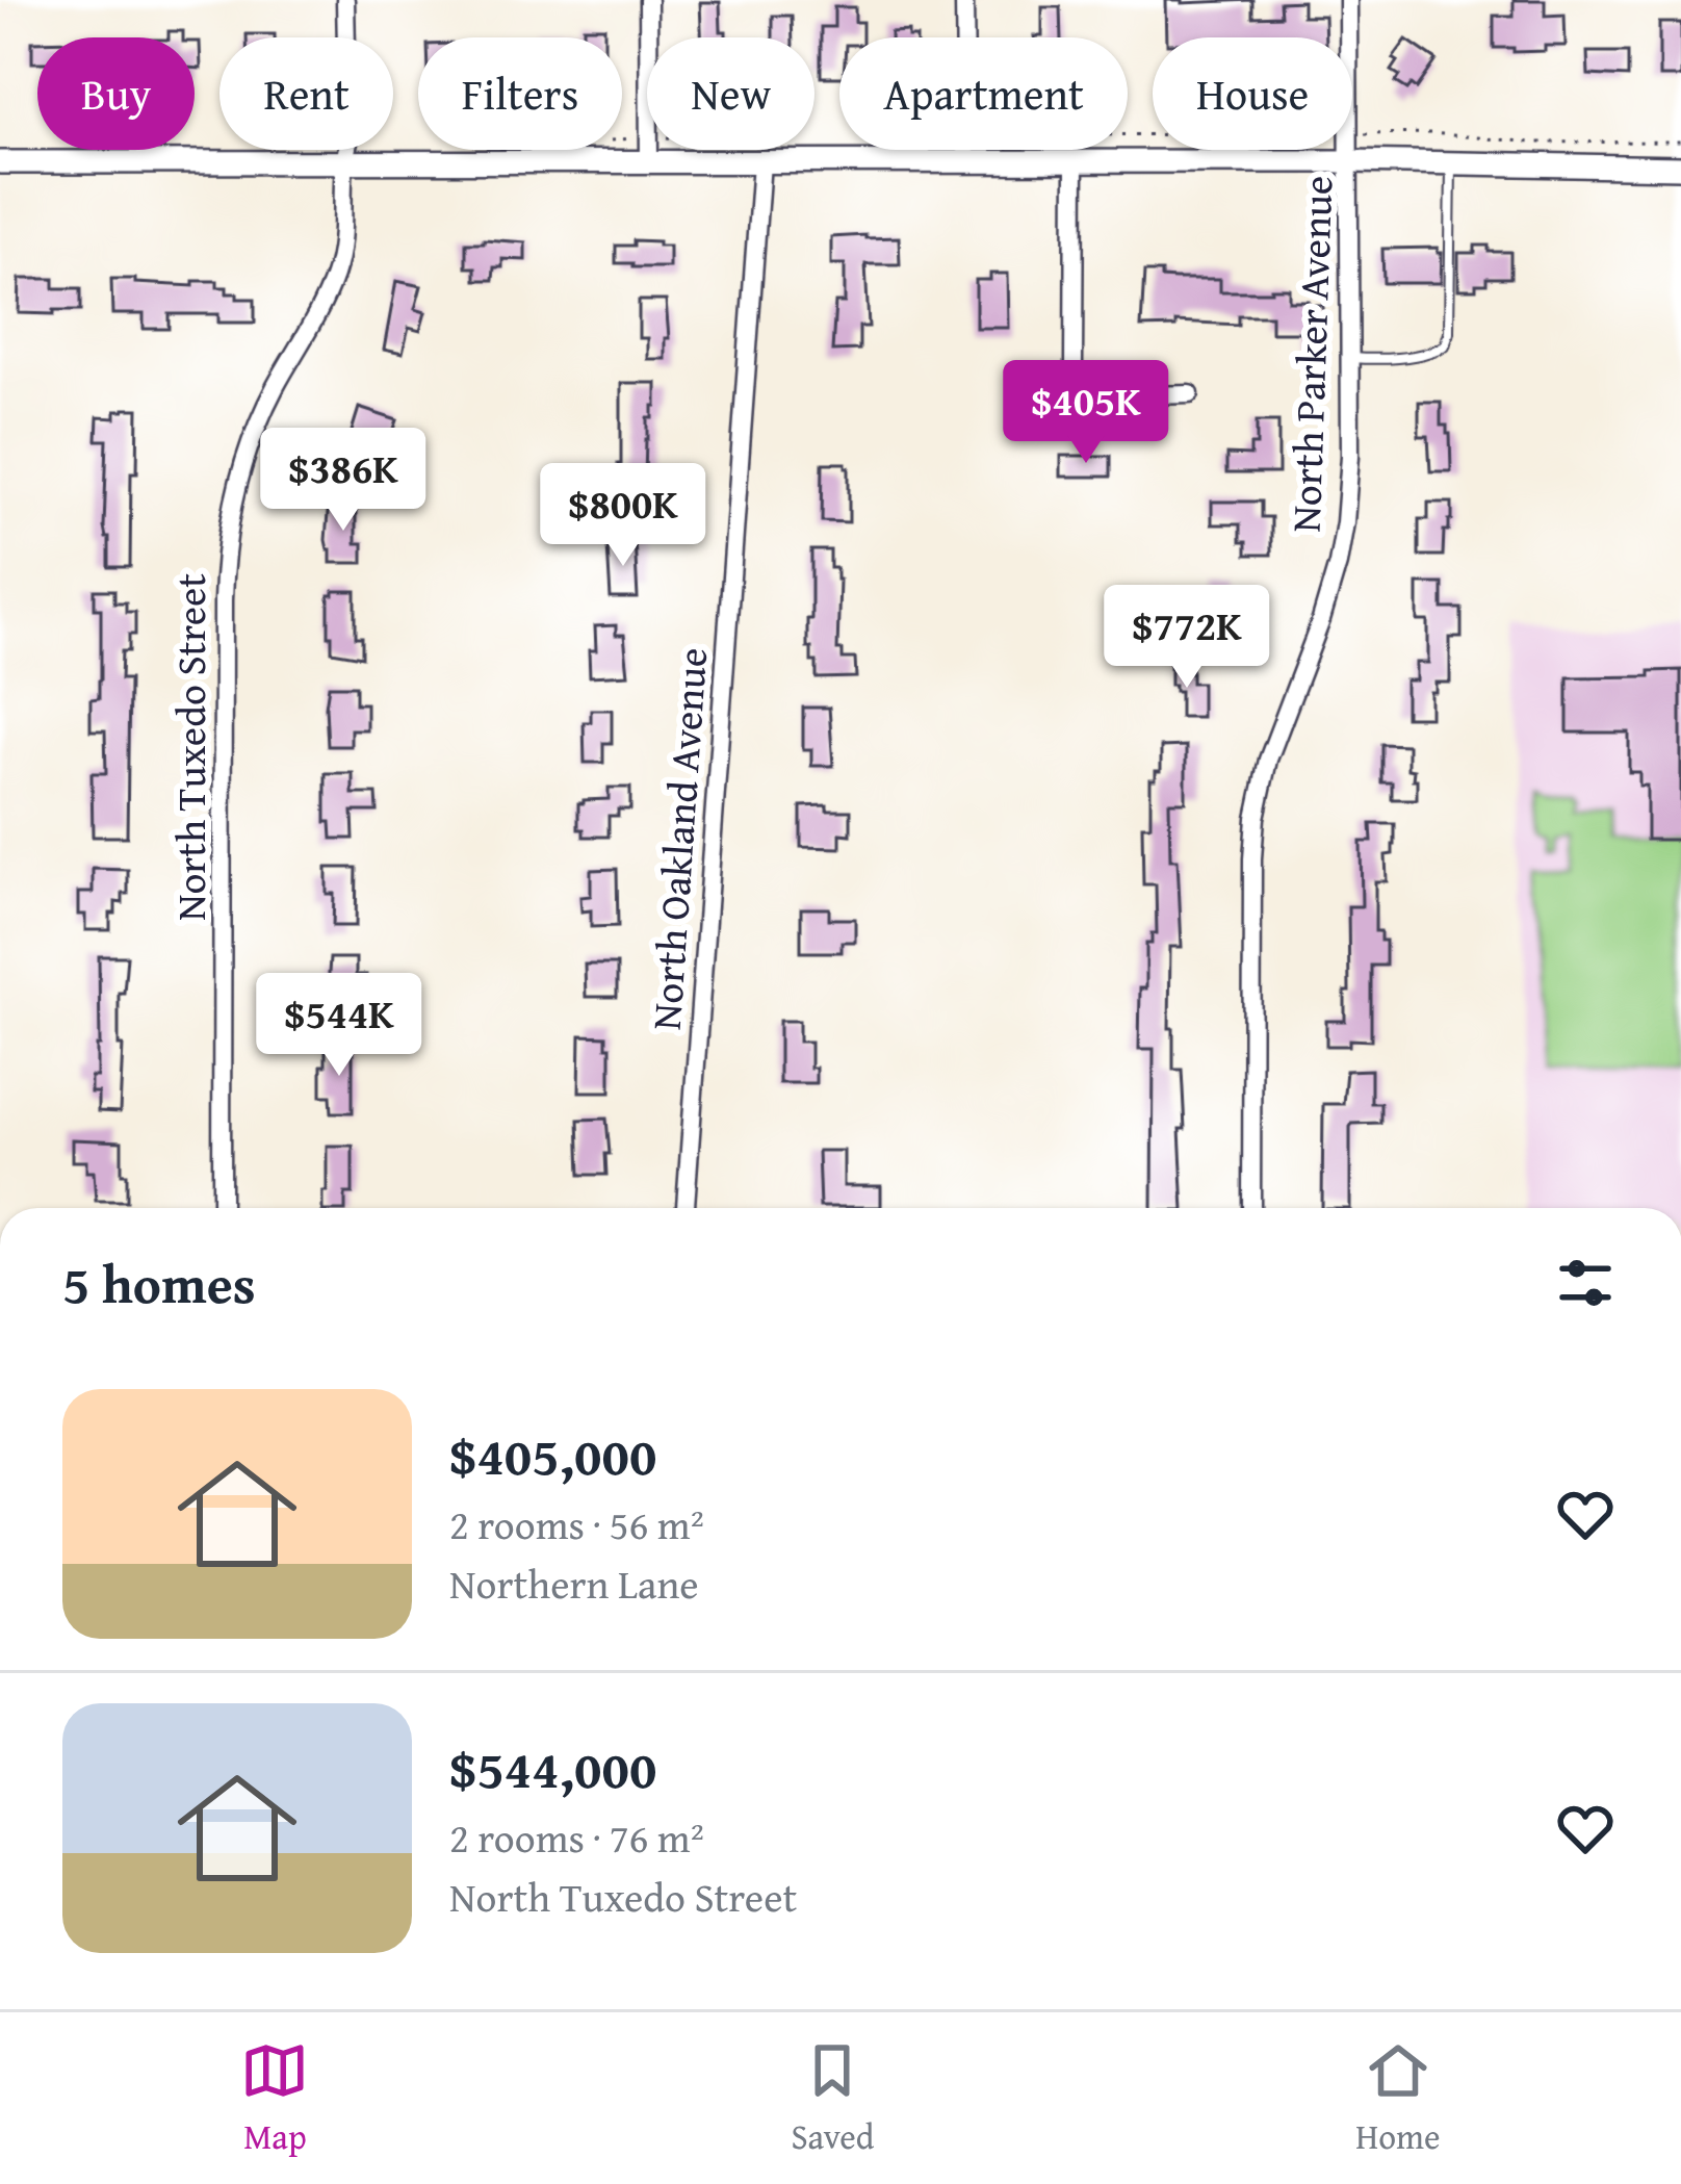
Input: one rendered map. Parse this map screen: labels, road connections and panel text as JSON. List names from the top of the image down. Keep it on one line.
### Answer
{"streets":{"street":["North Parker Avenue","North Tuxedo Street","North Oakland Avenue"]},"page":{"chip":["Buy","Rent","Filters","New","Apartment","House"],"price":["$405K","$386K","$800K","$772K","$544K"],"heading":"5 homes","list":[{"name":"$405,000","note":"2 rooms · 56 m² · Northern Lane"},{"name":"$544,000","note":"2 rooms · 76 m² · North Tuxedo Street"}],"tabs":["Map","Saved","Home"]}}
